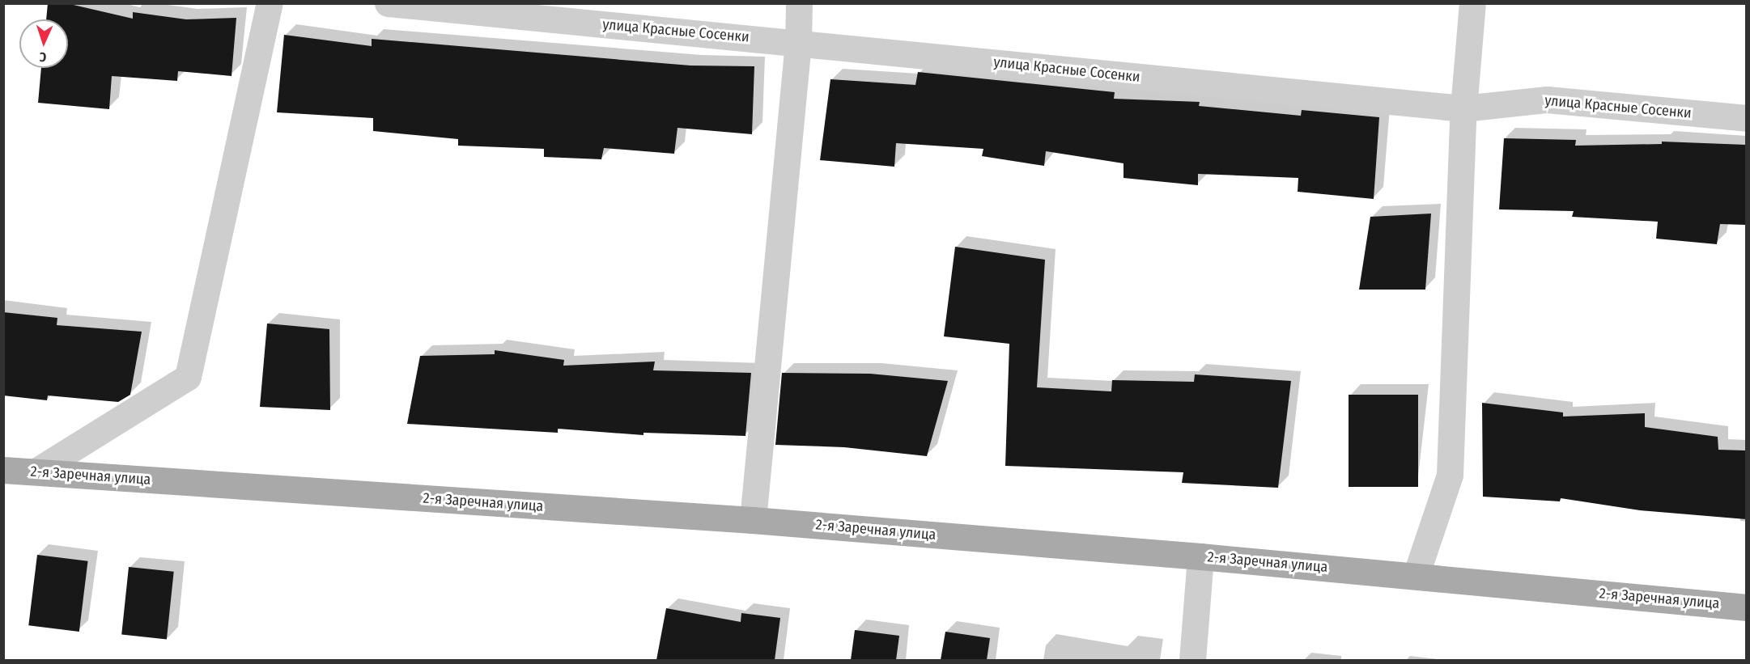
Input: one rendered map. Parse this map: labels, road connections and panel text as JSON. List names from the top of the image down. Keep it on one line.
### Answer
{"streets":{"main road":["2-я Заречная улица"],"street":["улица Красные Сосенки"]},"north":"bottom"}
